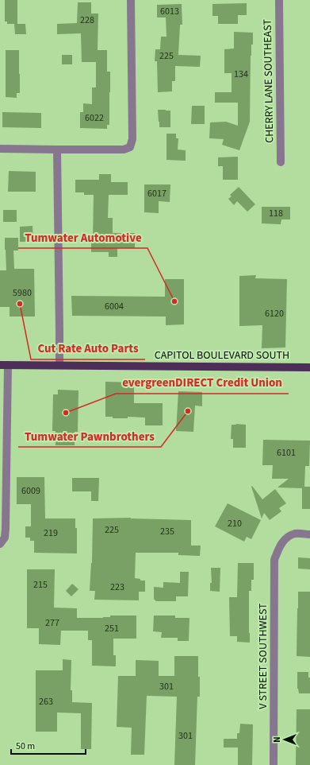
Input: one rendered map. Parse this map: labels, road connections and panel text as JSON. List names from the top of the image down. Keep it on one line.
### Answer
{"streets":{"main road":["CAPITOL BOULEVARD SOUTH"],"street":["CHERRY LANE SOUTHEAST","V STREET SOUTHWEST"]},"places":["Tumwater Automotive","Cut Rate Auto Parts","Tumwater Pawnbrothers","evergreenDIRECT Credit Union"],"house_numbers":["6013","228","225","134","6022","6017","118","5980","6004","6120","6101","6009","210","225","235","219","215","223","277","251","301","263","301"],"scale_bar":"50 m","north":"left"}
